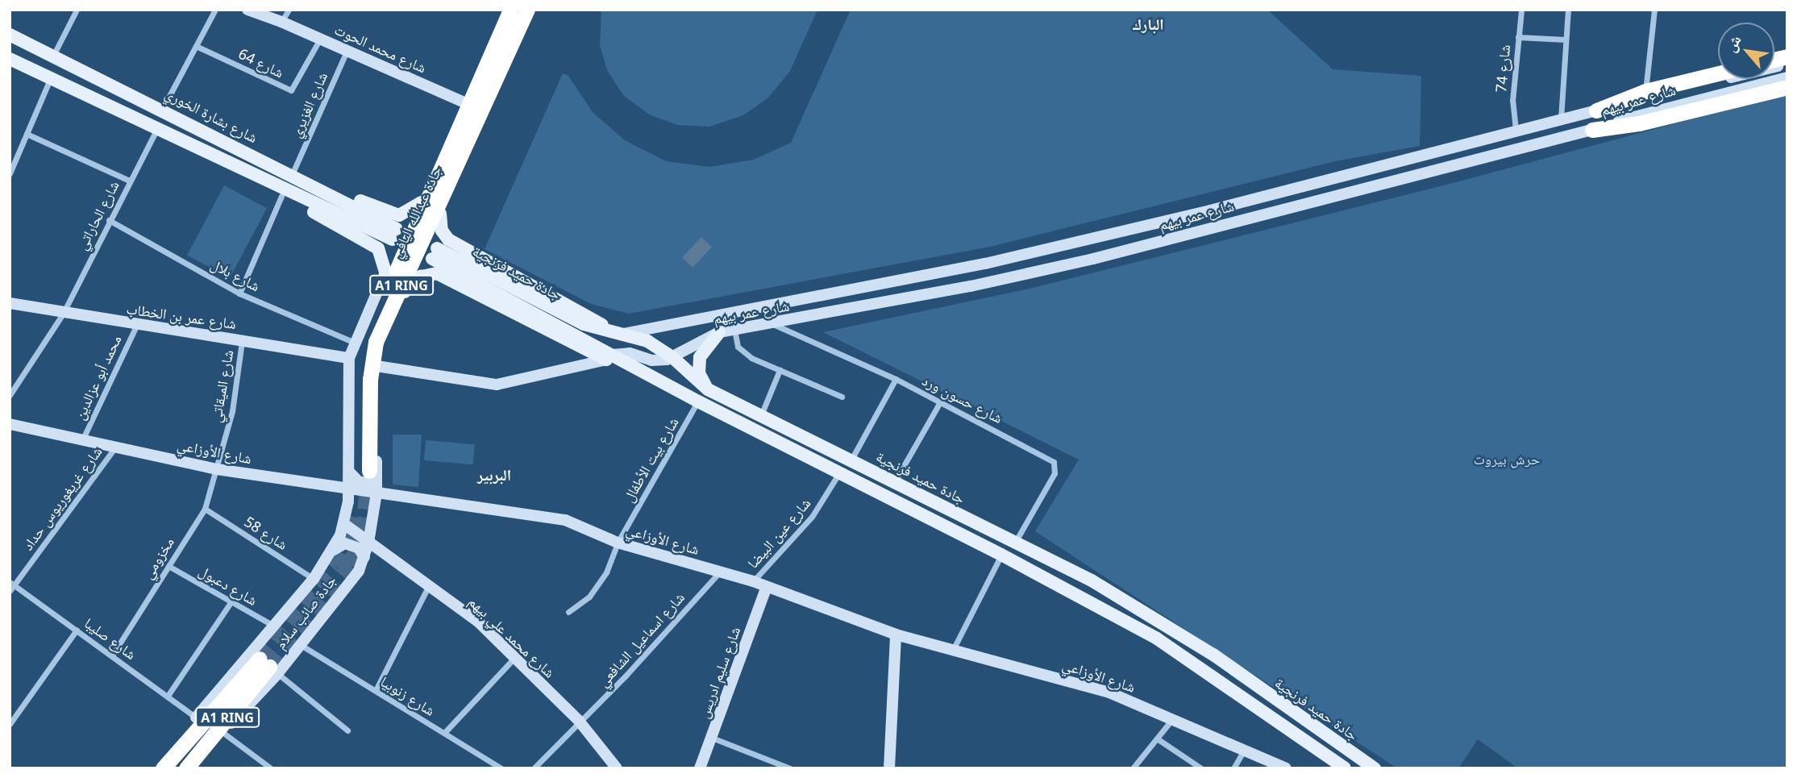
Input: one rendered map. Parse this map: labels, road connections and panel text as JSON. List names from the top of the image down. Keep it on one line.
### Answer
{"streets":{"highway":["جادة عبدالله اليافي","A1 RING","جادة صائب سلام"],"main road":["شارع بشارة الخوري","جادة حميد فرنجية"],"street":["شارع محمد الحوت","شارع 64","شارع 74","شارع عمر بيهم","شارع الغزيري","شارع الحاراتي","شارع بلال","شارع عمر بن الخطاب","محمد أبو عزالدين","شارع الميقاتي","شارع حسون ورد","شارع الأوزاعي","شارع بيت الأطفال","شارع غريغوريوس حداد","شارع 58","شارع عين البيضا","مخزومي","شارع دعبول","شارع محمد علي بيهم","شارع صليبا","شارع اسماعيل الشافعي","شارع سليم ادريس","شارع زنوبيا"]},"crossings":[["شارع محمد الحوت","شارع 64"],["شارع محمد الحوت","شارع الغزيري"],["شارع محمد الحوت","جادة عبدالله اليافي"],["شارع 74","شارع عمر بيهم"],["شارع عمر بيهم","جادة حميد فرنجية"],["شارع عمر بيهم","شارع حسون ورد"],["شارع بشارة الخوري","شارع الحاراتي"],["جادة عبدالله اليافي","شارع بلال"],["جادة عبدالله اليافي","شارع عمر بن الخطاب"],["جادة عبدالله اليافي","شارع الأوزاعي"],["جادة عبدالله اليافي","جادة صائب سلام"],["شارع الحاراتي","شارع بلال"],["شارع الحاراتي","شارع عمر بن الخطاب"],["جادة حميد فرنجية","شارع حسون ورد"],["شارع عمر بن الخطاب","محمد أبو عزالدين"],["شارع عمر بن الخطاب","شارع الميقاتي"],["محمد أبو عزالدين","شارع الأوزاعي"],["شارع الميقاتي","شارع الأوزاعي"],["شارع الميقاتي","مخزومي"],["شارع الأوزاعي","شارع بيت الأطفال"],["شارع الأوزاعي","شارع غريغوريوس حداد"],["شارع الأوزاعي","شارع عين البيضا"],["شارع الأوزاعي","مخزومي"],["شارع الأوزاعي","جادة صائب سلام"],["شارع الأوزاعي","شارع اسماعيل الشافعي"],["شارع الأوزاعي","شارع سليم ادريس"],["شارع غريغوريوس حداد","شارع صليبا"],["شارع 58","مخزومي"],["شارع 58","جادة صائب سلام"],["مخزومي","شارع دعبول"],["مخزومي","شارع صليبا"],["شارع دعبول","جادة صائب سلام"],["جادة صائب سلام","شارع محمد علي بيهم"],["جادة صائب سلام","شارع صليبا"],["جادة صائب سلام","شارع زنوبيا"],["شارع محمد علي بيهم","شارع اسماعيل الشافعي"]],"districts":["البارك","البربير"],"parks":["حرش بيروت"],"north":"top left"}
